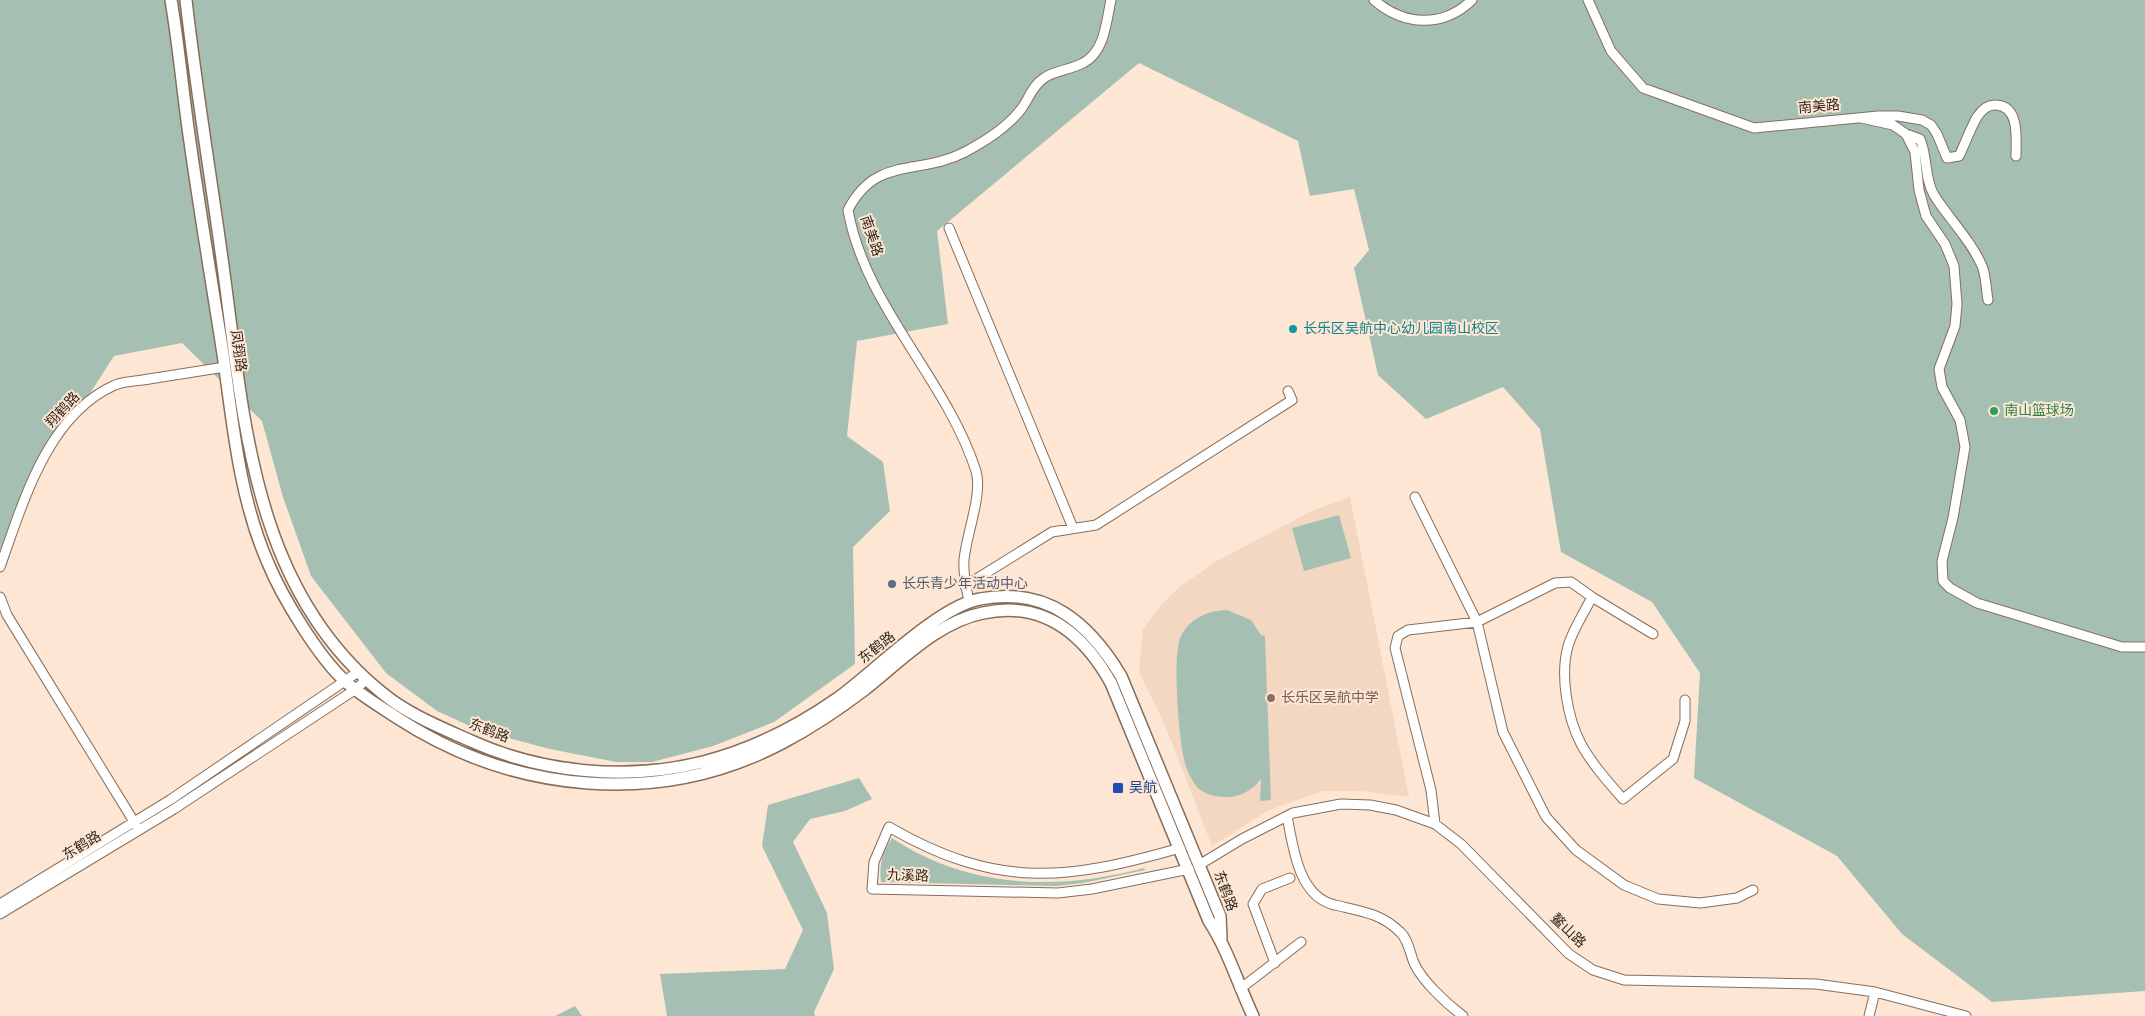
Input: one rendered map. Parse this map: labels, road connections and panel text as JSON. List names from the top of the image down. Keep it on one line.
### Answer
{"streets":{"main road":["凤翔路","东鹤路"],"street":["南美路","翔鹤路","九溪路","鳌山路"]},"crossings":[["南美路","东鹤路"],["凤翔路","翔鹤路"],["凤翔路","东鹤路"],["东鹤路","九溪路"],["东鹤路","鳌山路"],["九溪路","鳌山路"]],"places":{"other":["长乐区吴航中心幼儿园南山校区","南山篮球场","长乐青少年活动中心","长乐区吴航中学"],"transit":["吴航"]}}
